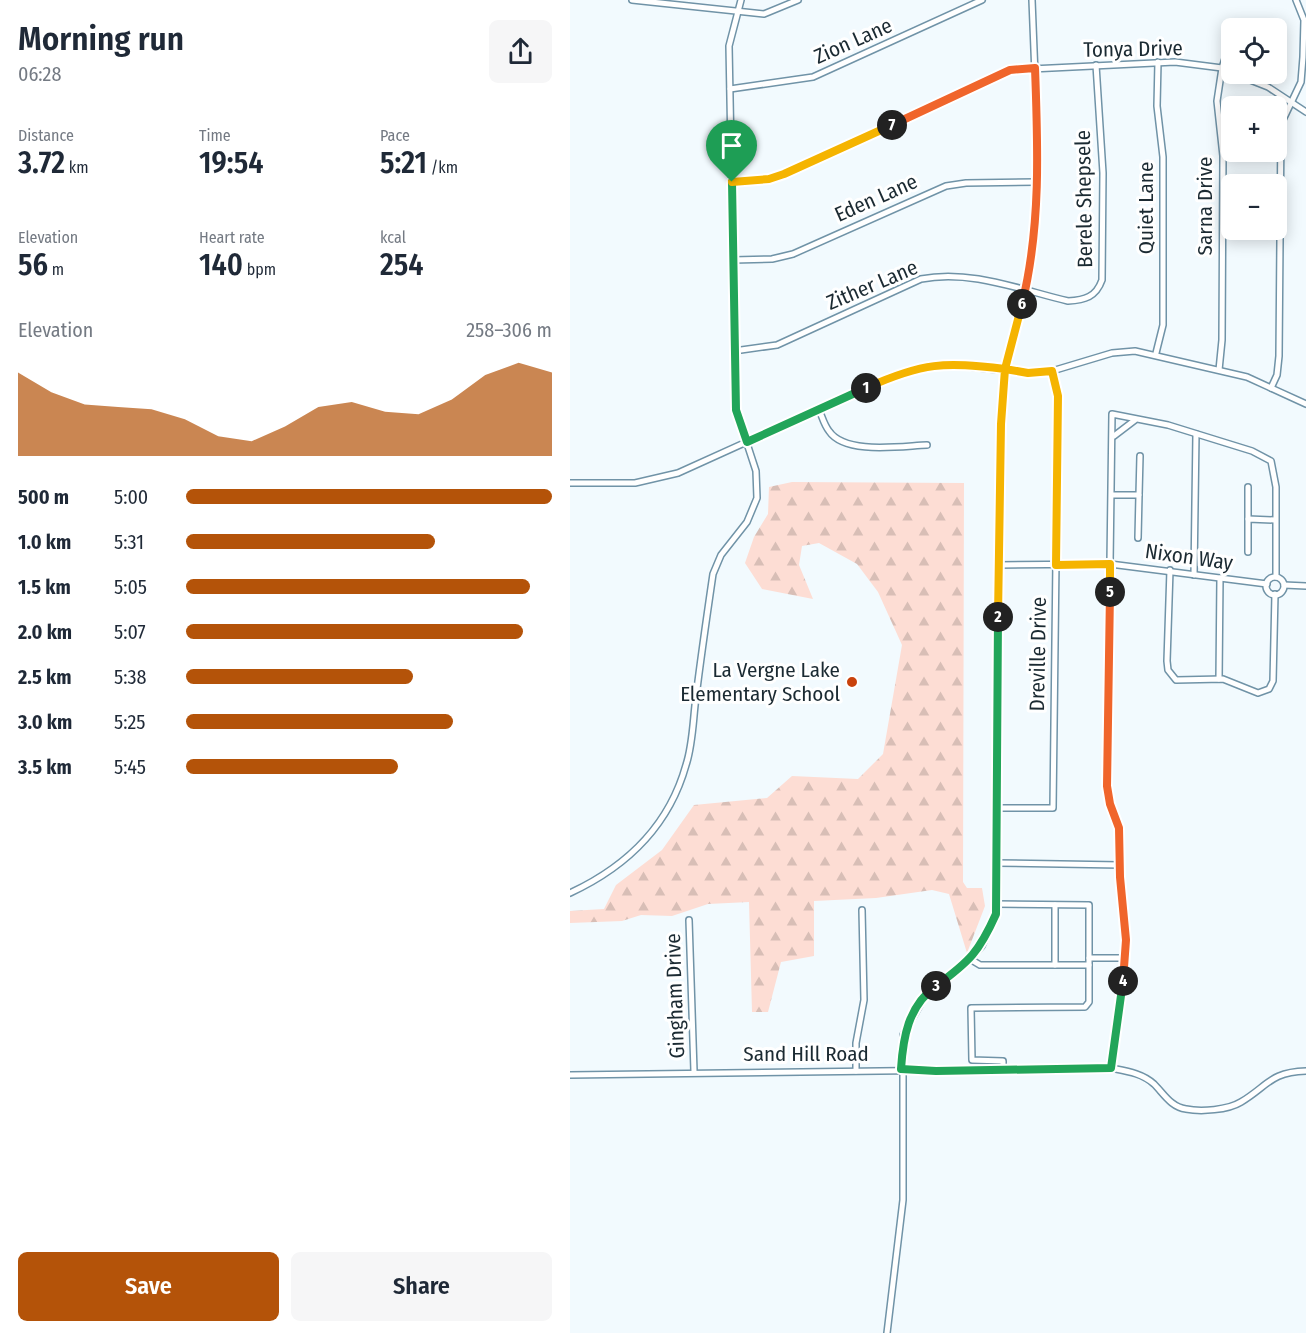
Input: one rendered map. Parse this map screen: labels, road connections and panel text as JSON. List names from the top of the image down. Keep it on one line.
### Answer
{"streets":{"street":["Zion Lane","Tonya Drive","Eden Lane","Berele Shepsele","Sarna Drive","Quiet Lane","Zither Lane","Nixon Way","Dreville Drive","Gingham Drive","Sand Hill Road"]},"crossings":[["Tonya Drive","Berele Shepsele"],["Tonya Drive","Quiet Lane"],["Berele Shepsele","Zither Lane"],["Nixon Way","Dreville Drive"],["Gingham Drive","Sand Hill Road"]],"places":["La Vergne Lake Elementary School"],"page":{"heading":["Morning run","06:28"],"map_buttons":["+","−"],"stats":[["Distance","3.72 km"],["Time","19:54"],["Pace","5:21 /km"],["Elevation","56 m"],["Heart rate","140 bpm"],["kcal","254"]],"pins":["7","6","1","5","2","4","3"],"chart":["Elevation","258–306 m"],"list":[{"name":"500 m","note":"5:00"},{"name":"1.0 km","note":"5:31"},{"name":"1.5 km","note":"5:05"},{"name":"2.0 km","note":"5:07"},{"name":"2.5 km","note":"5:38"},{"name":"3.0 km","note":"5:25"},{"name":"3.5 km","note":"5:45"}],"buttons":["Save","Share"]}}
